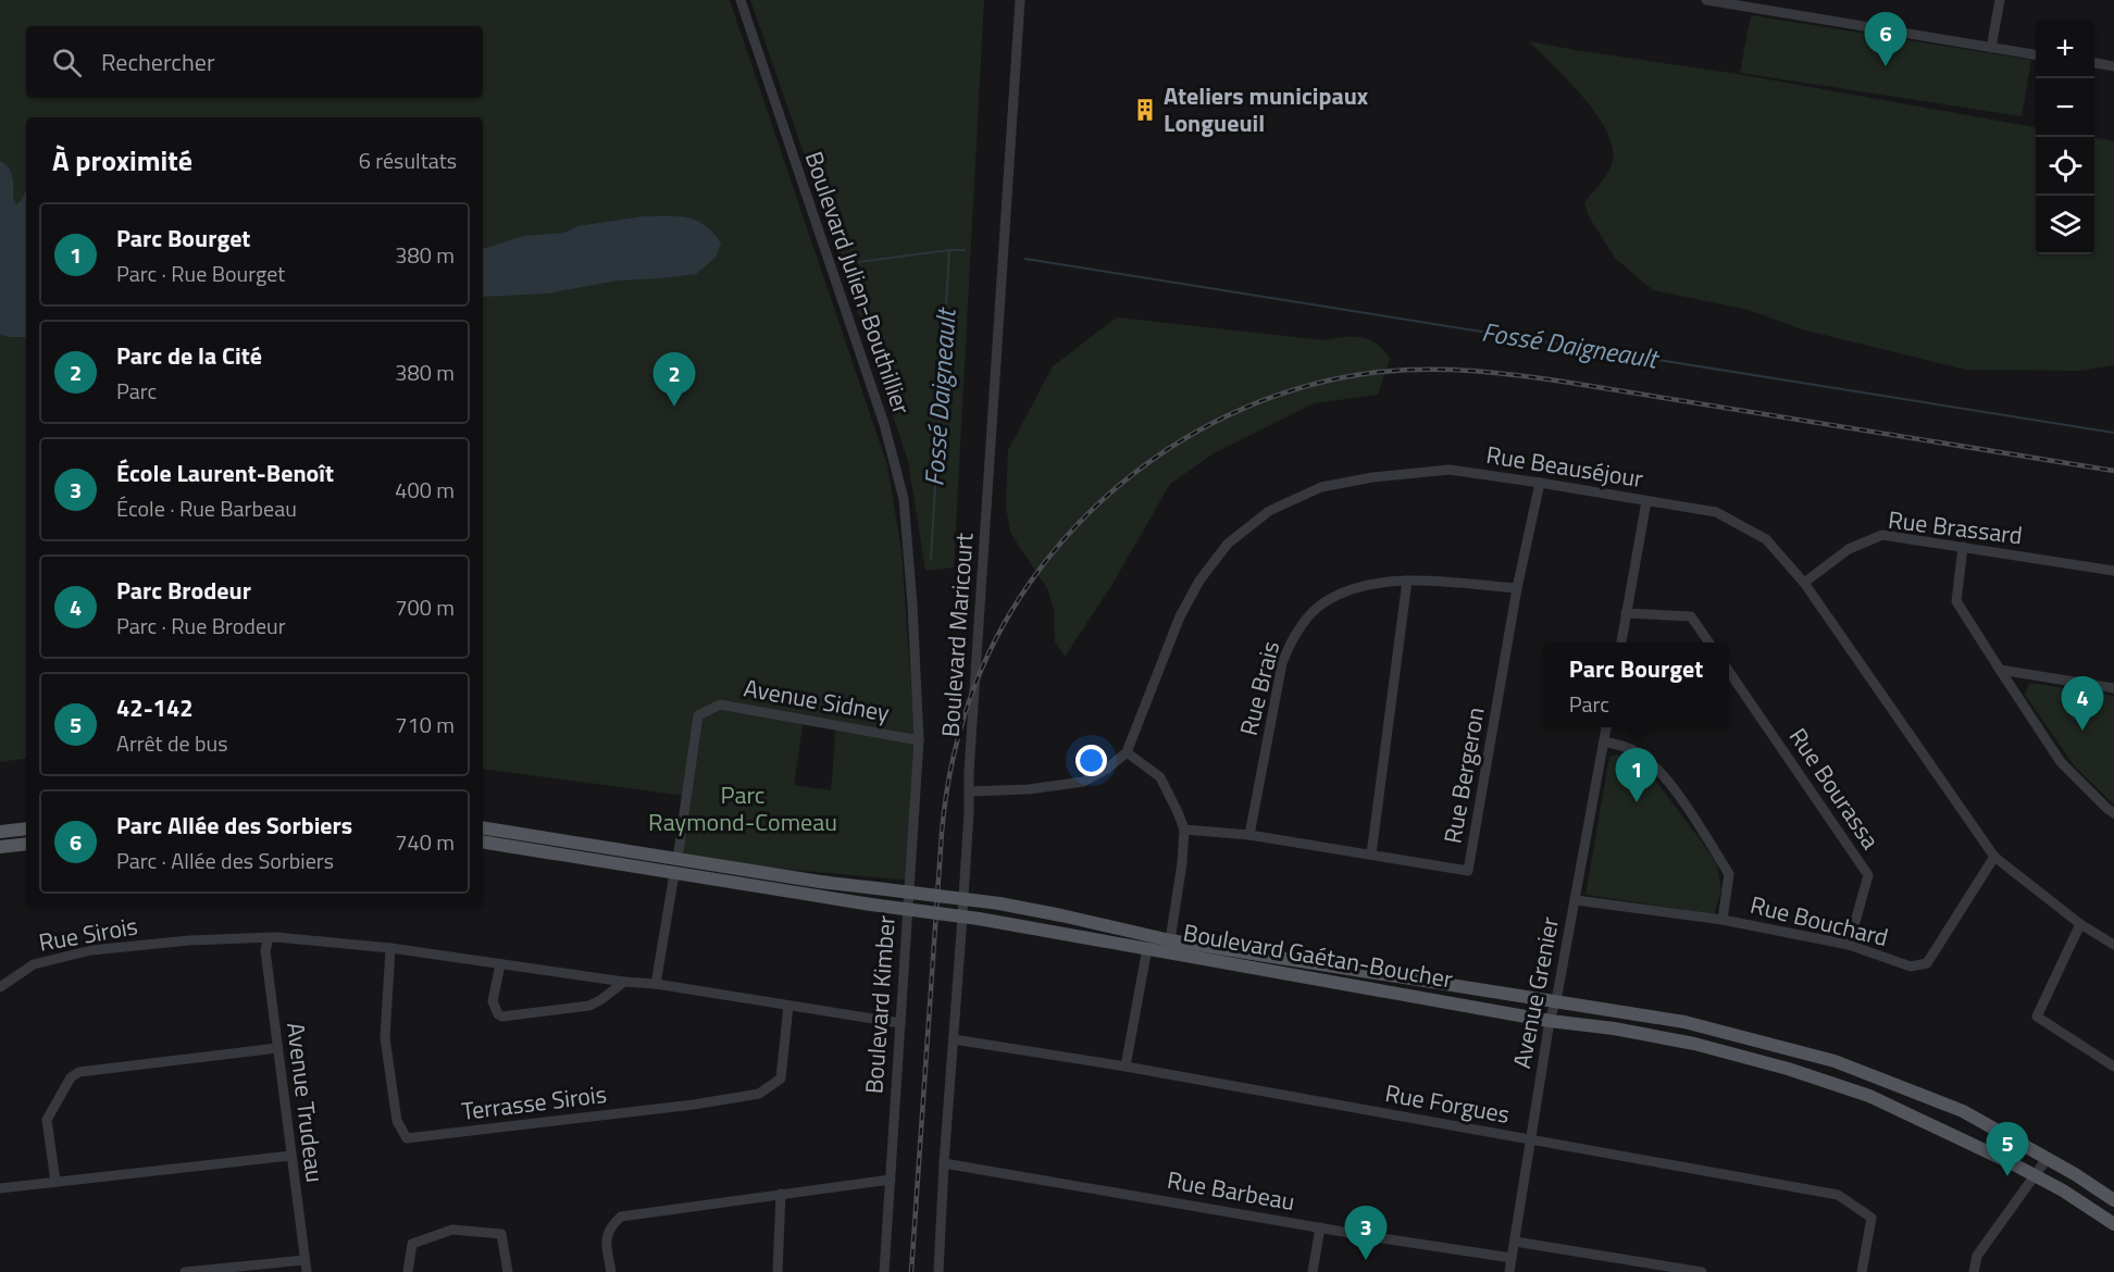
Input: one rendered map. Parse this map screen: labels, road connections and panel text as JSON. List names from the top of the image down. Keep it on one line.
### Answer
{"streets":{"main road":["Boulevard Gaétan-Boucher"],"street":["Boulevard Julien-Bouthillier","Rue Beauséjour","Rue Brassard","Boulevard Maricourt","Rue Brais","Avenue Sidney","Rue Bergeron","Rue Bourassa","Rue Bouchard","Rue Sirois","Avenue Grenier","Boulevard Kimber","Avenue Trudeau","Terrasse Sirois","Rue Forgues","Rue Barbeau"]},"crossings":[["Boulevard Julien-Bouthillier","Avenue Sidney"],["Boulevard Julien-Bouthillier","Boulevard Kimber"],["Rue Beauséjour","Rue Brassard"],["Rue Beauséjour","Boulevard Maricourt"],["Rue Beauséjour","Rue Bergeron"],["Rue Beauséjour","Rue Bouchard"],["Boulevard Maricourt","Rue Forgues"],["Boulevard Maricourt","Rue Barbeau"],["Rue Brais","Rue Bergeron"],["Avenue Sidney","Boulevard Gaétan-Boucher"],["Avenue Sidney","Boulevard Kimber"],["Rue Bourassa","Rue Bouchard"],["Rue Bouchard","Avenue Grenier"],["Rue Sirois","Boulevard Kimber"],["Rue Sirois","Avenue Trudeau"],["Rue Sirois","Terrasse Sirois"],["Boulevard Gaétan-Boucher","Avenue Grenier"],["Avenue Grenier","Rue Forgues"],["Avenue Grenier","Rue Barbeau"]],"water":["Fossé Daigneault"],"parks":["Parc Raymond-Comeau"],"places":{"building":["Ateliers municipaux Longueuil"]},"page":{"pins":["6","2","4","1","5","3"],"map_buttons":["+","−"],"search":"Rechercher","heading":["À proximité","6 résultats"],"list":[{"mark":"1","name":"Parc Bourget","note":"Parc · Rue Bourget","value":"380 m"},{"mark":"2","name":"Parc de la Cité","note":"Parc","value":"380 m"},{"mark":"3","name":"École Laurent-Benoît","note":"École · Rue Barbeau","value":"400 m"},{"mark":"4","name":"Parc Brodeur","note":"Parc · Rue Brodeur","value":"700 m"},{"mark":"5","name":"42-142","note":"Arrêt de bus","value":"710 m"},{"mark":"6","name":"Parc Allée des Sorbiers","note":"Parc · Allée des Sorbiers","value":"740 m"}],"popup":["Parc Bourget","Parc"]}}
